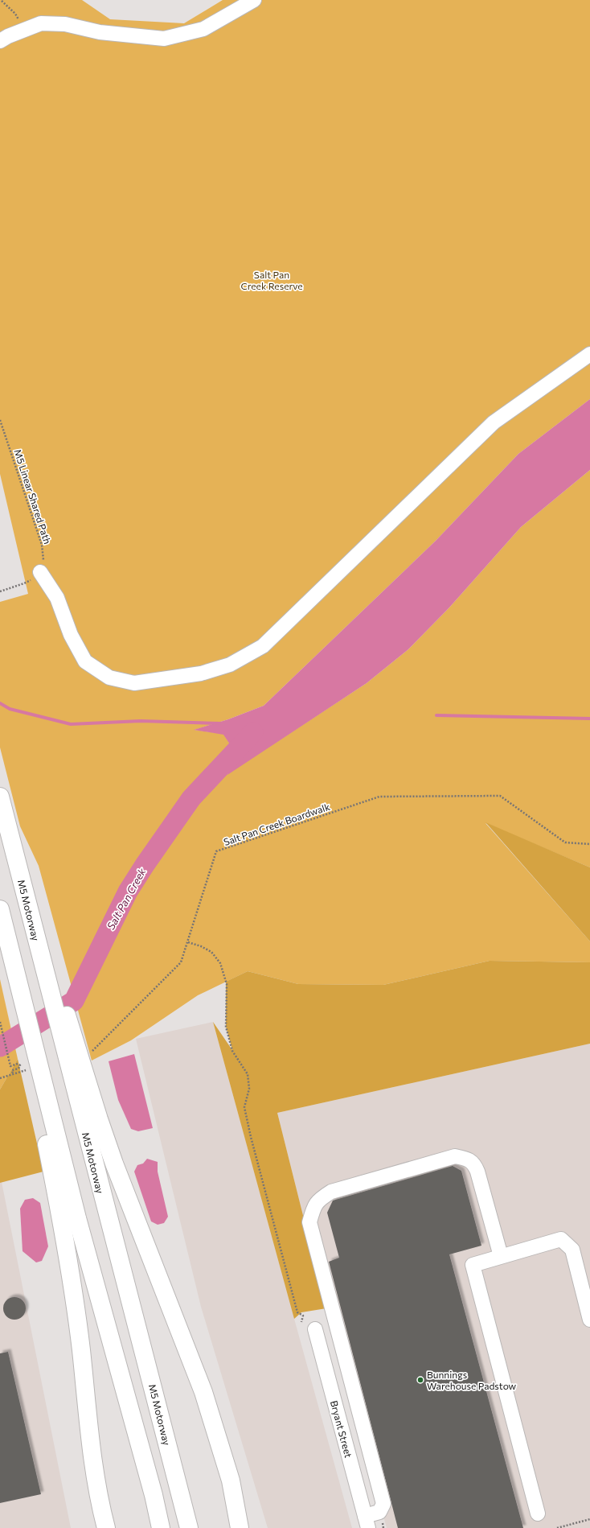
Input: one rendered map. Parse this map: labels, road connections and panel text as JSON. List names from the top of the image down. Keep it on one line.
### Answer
{"streets":{"highway":["M5 Motorway"],"street":["Bryant Street"],"path":["M5 Linear Shared Path","Salt Pan Creek Boardwalk"]},"water":["Salt Pan Creek"],"parks":["Salt Pan Creek Reserve"],"places":["Bunnings Warehouse Padstow"]}
